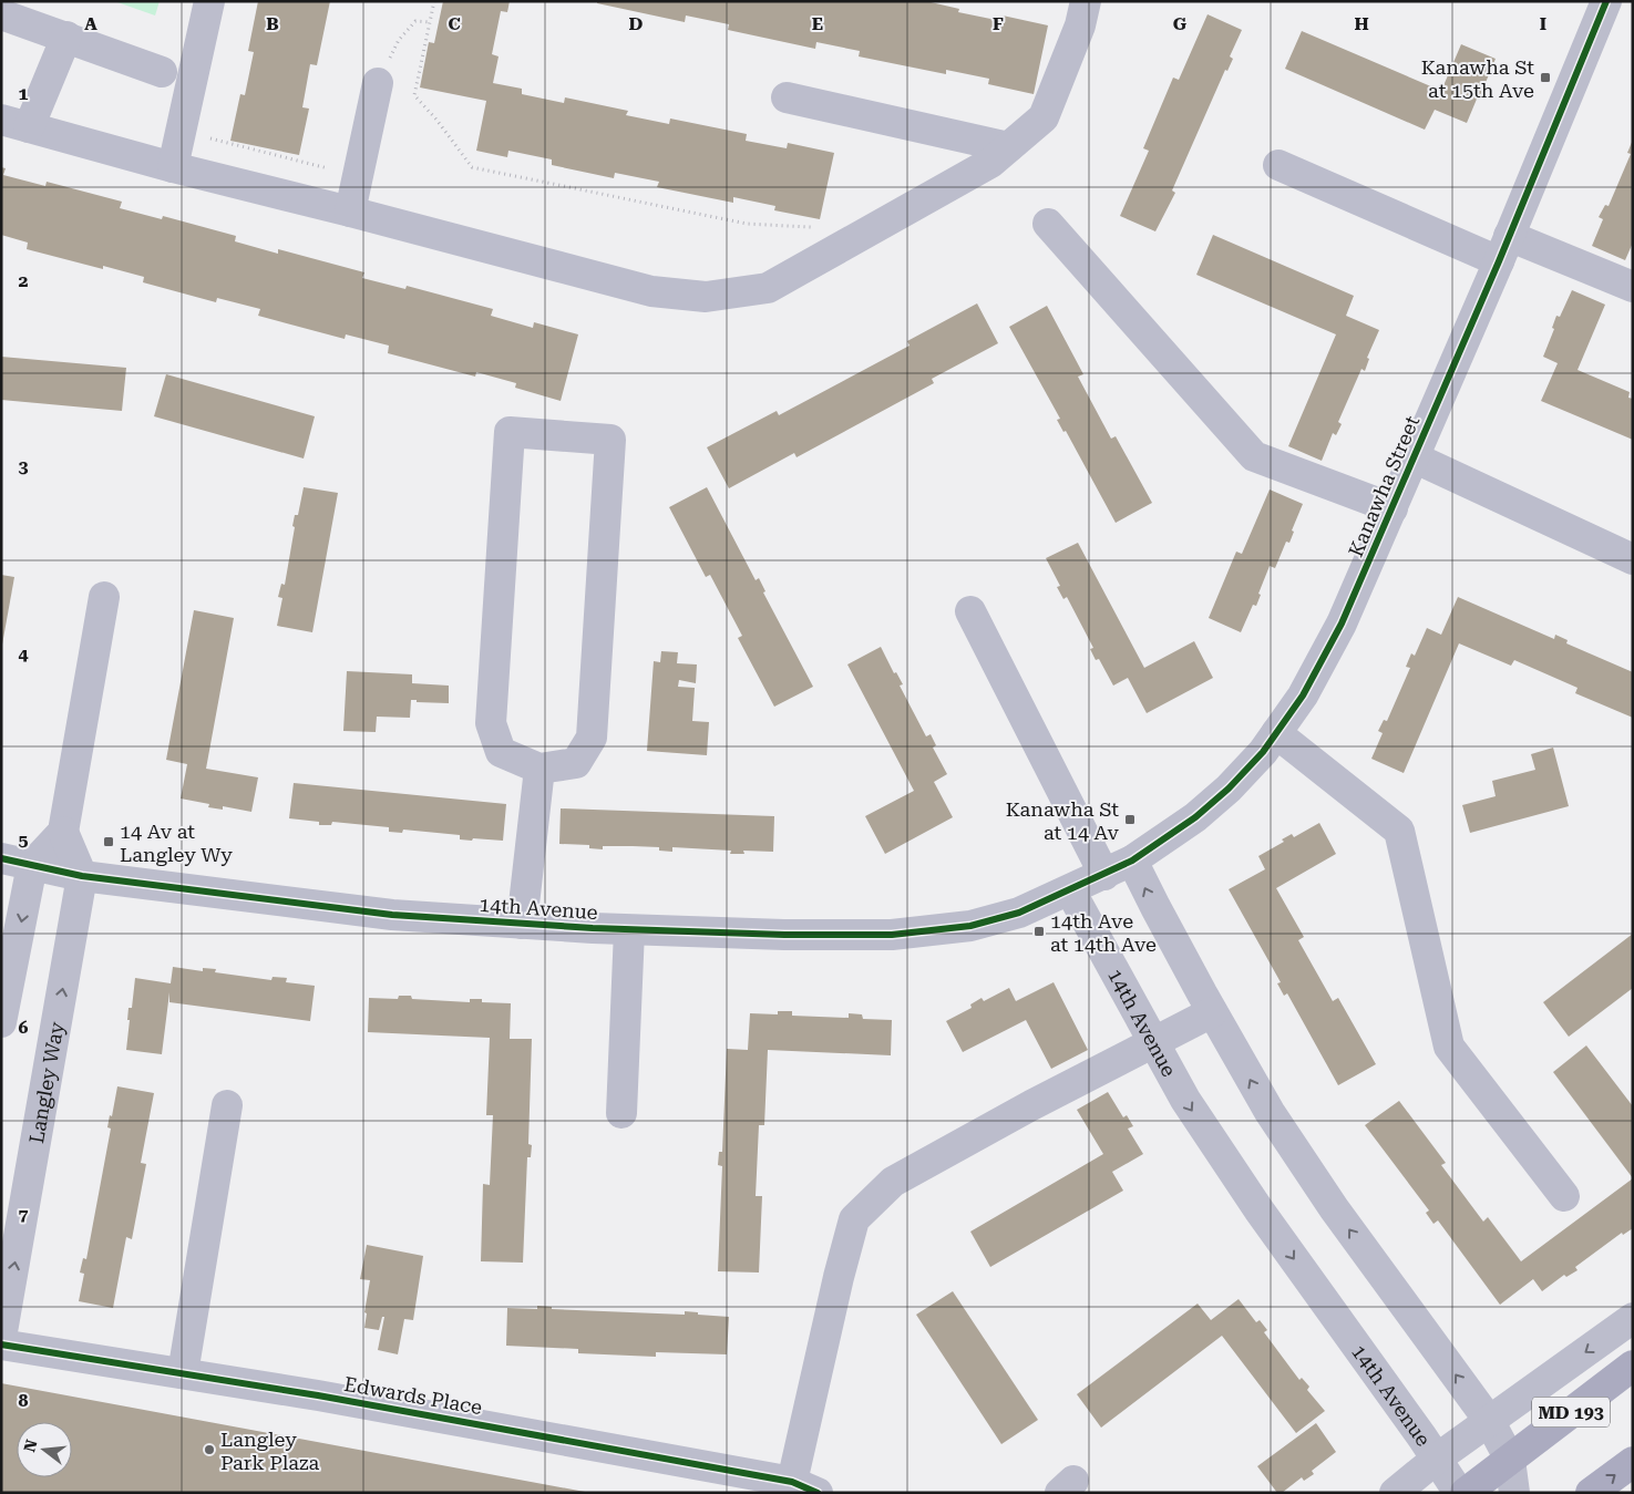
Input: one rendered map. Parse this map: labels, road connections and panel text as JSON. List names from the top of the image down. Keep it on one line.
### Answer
{"streets":{"main road":["MD 193"],"street":["Kanawha Street","14th Avenue","Langley Way","Edwards Place"]},"crossings":[["Kanawha Street","14th Avenue"],["14th Avenue","Langley Way"]],"places":{"transit":["Kanawha St at 15th Ave","Kanawha St at 14 Av","14 Av at Langley Wy","14th Ave at 14th Ave"],"other":["Langley Park Plaza"]},"north":"left","grid":{"columns":["A","B","C","D","E","F","G","H","I"],"rows":["1","2","3","4","5","6","7","8"]}}
